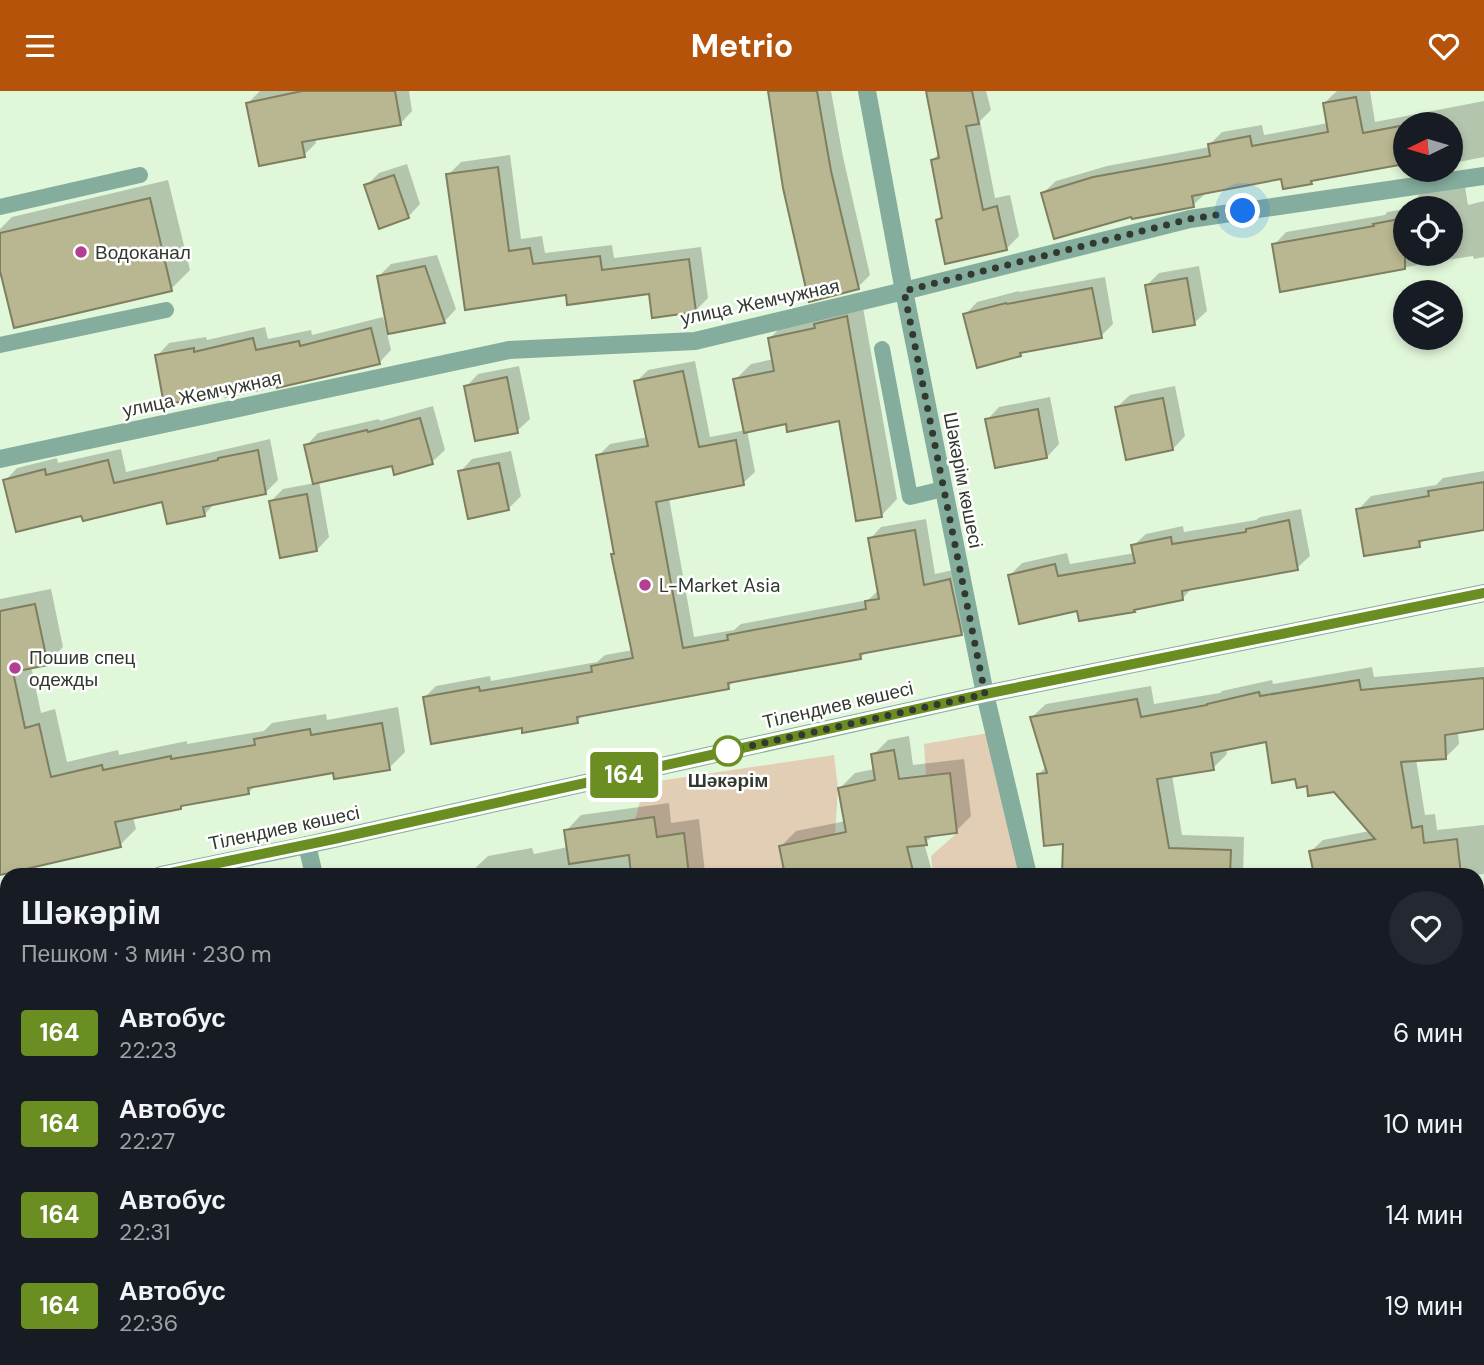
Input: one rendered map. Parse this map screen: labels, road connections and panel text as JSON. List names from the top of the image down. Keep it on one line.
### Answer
{"streets":{"street":["улица Жемчужная","Шәкәрім көшесі","Тілендиев көшесі"]},"crossings":[["улица Жемчужная","Шәкәрім көшесі"],["Шәкәрім көшесі","Тілендиев көшесі"]],"places":["Водоканал","L-Market Asia","Пошив спец одежды","Шәкәрім"],"lines":["bus line 164"],"north":"left","page":{"header":"Metrio","on_map":"164","heading":["Шәкәрім","Пешком · 3 мин · 230 m"],"list":[{"mark":"164","name":"Автобус","note":"22:23","value":"6 мин"},{"mark":"164","name":"Автобус","note":"22:27","value":"10 мин"},{"mark":"164","name":"Автобус","note":"22:31","value":"14 мин"},{"mark":"164","name":"Автобус","note":"22:36","value":"19 мин"}]}}
